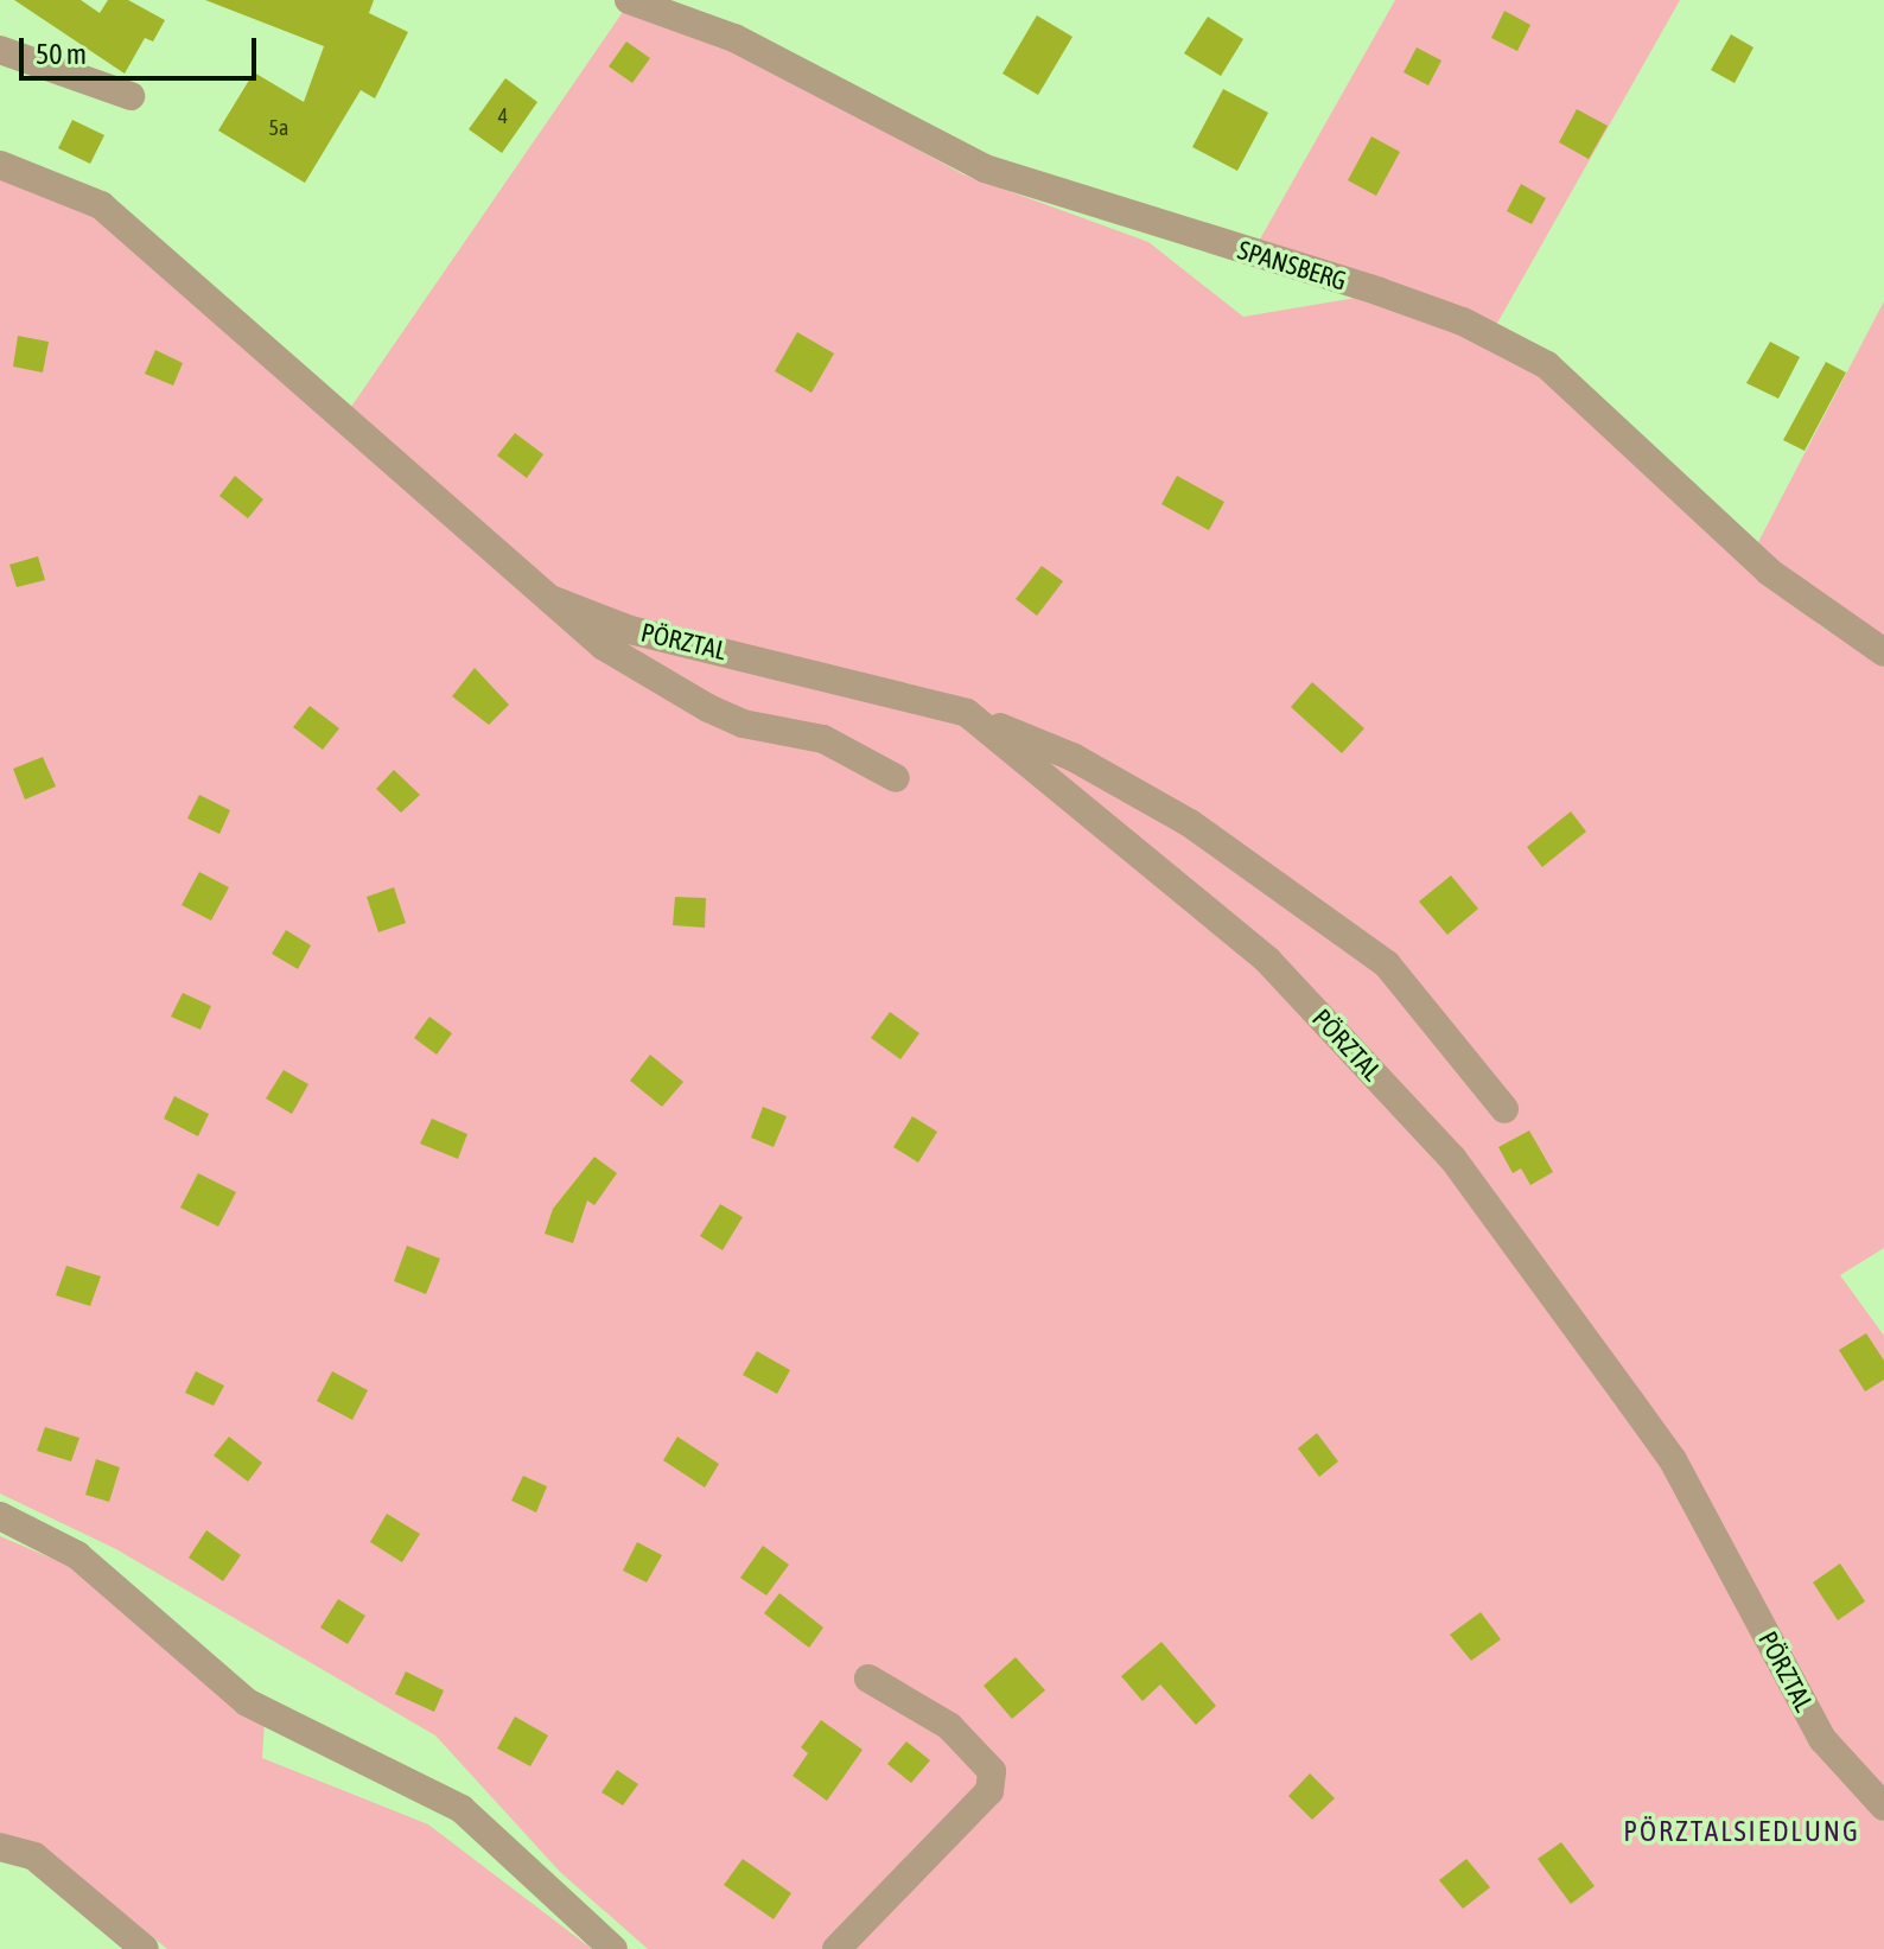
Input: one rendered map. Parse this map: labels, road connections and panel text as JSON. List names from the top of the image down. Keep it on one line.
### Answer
{"streets":{"street":["SPANSBERG","PÖRZTAL"]},"districts":["PÖRZTALSIEDLUNG"],"house_numbers":["4","5a"],"scale_bar":"50 m"}
